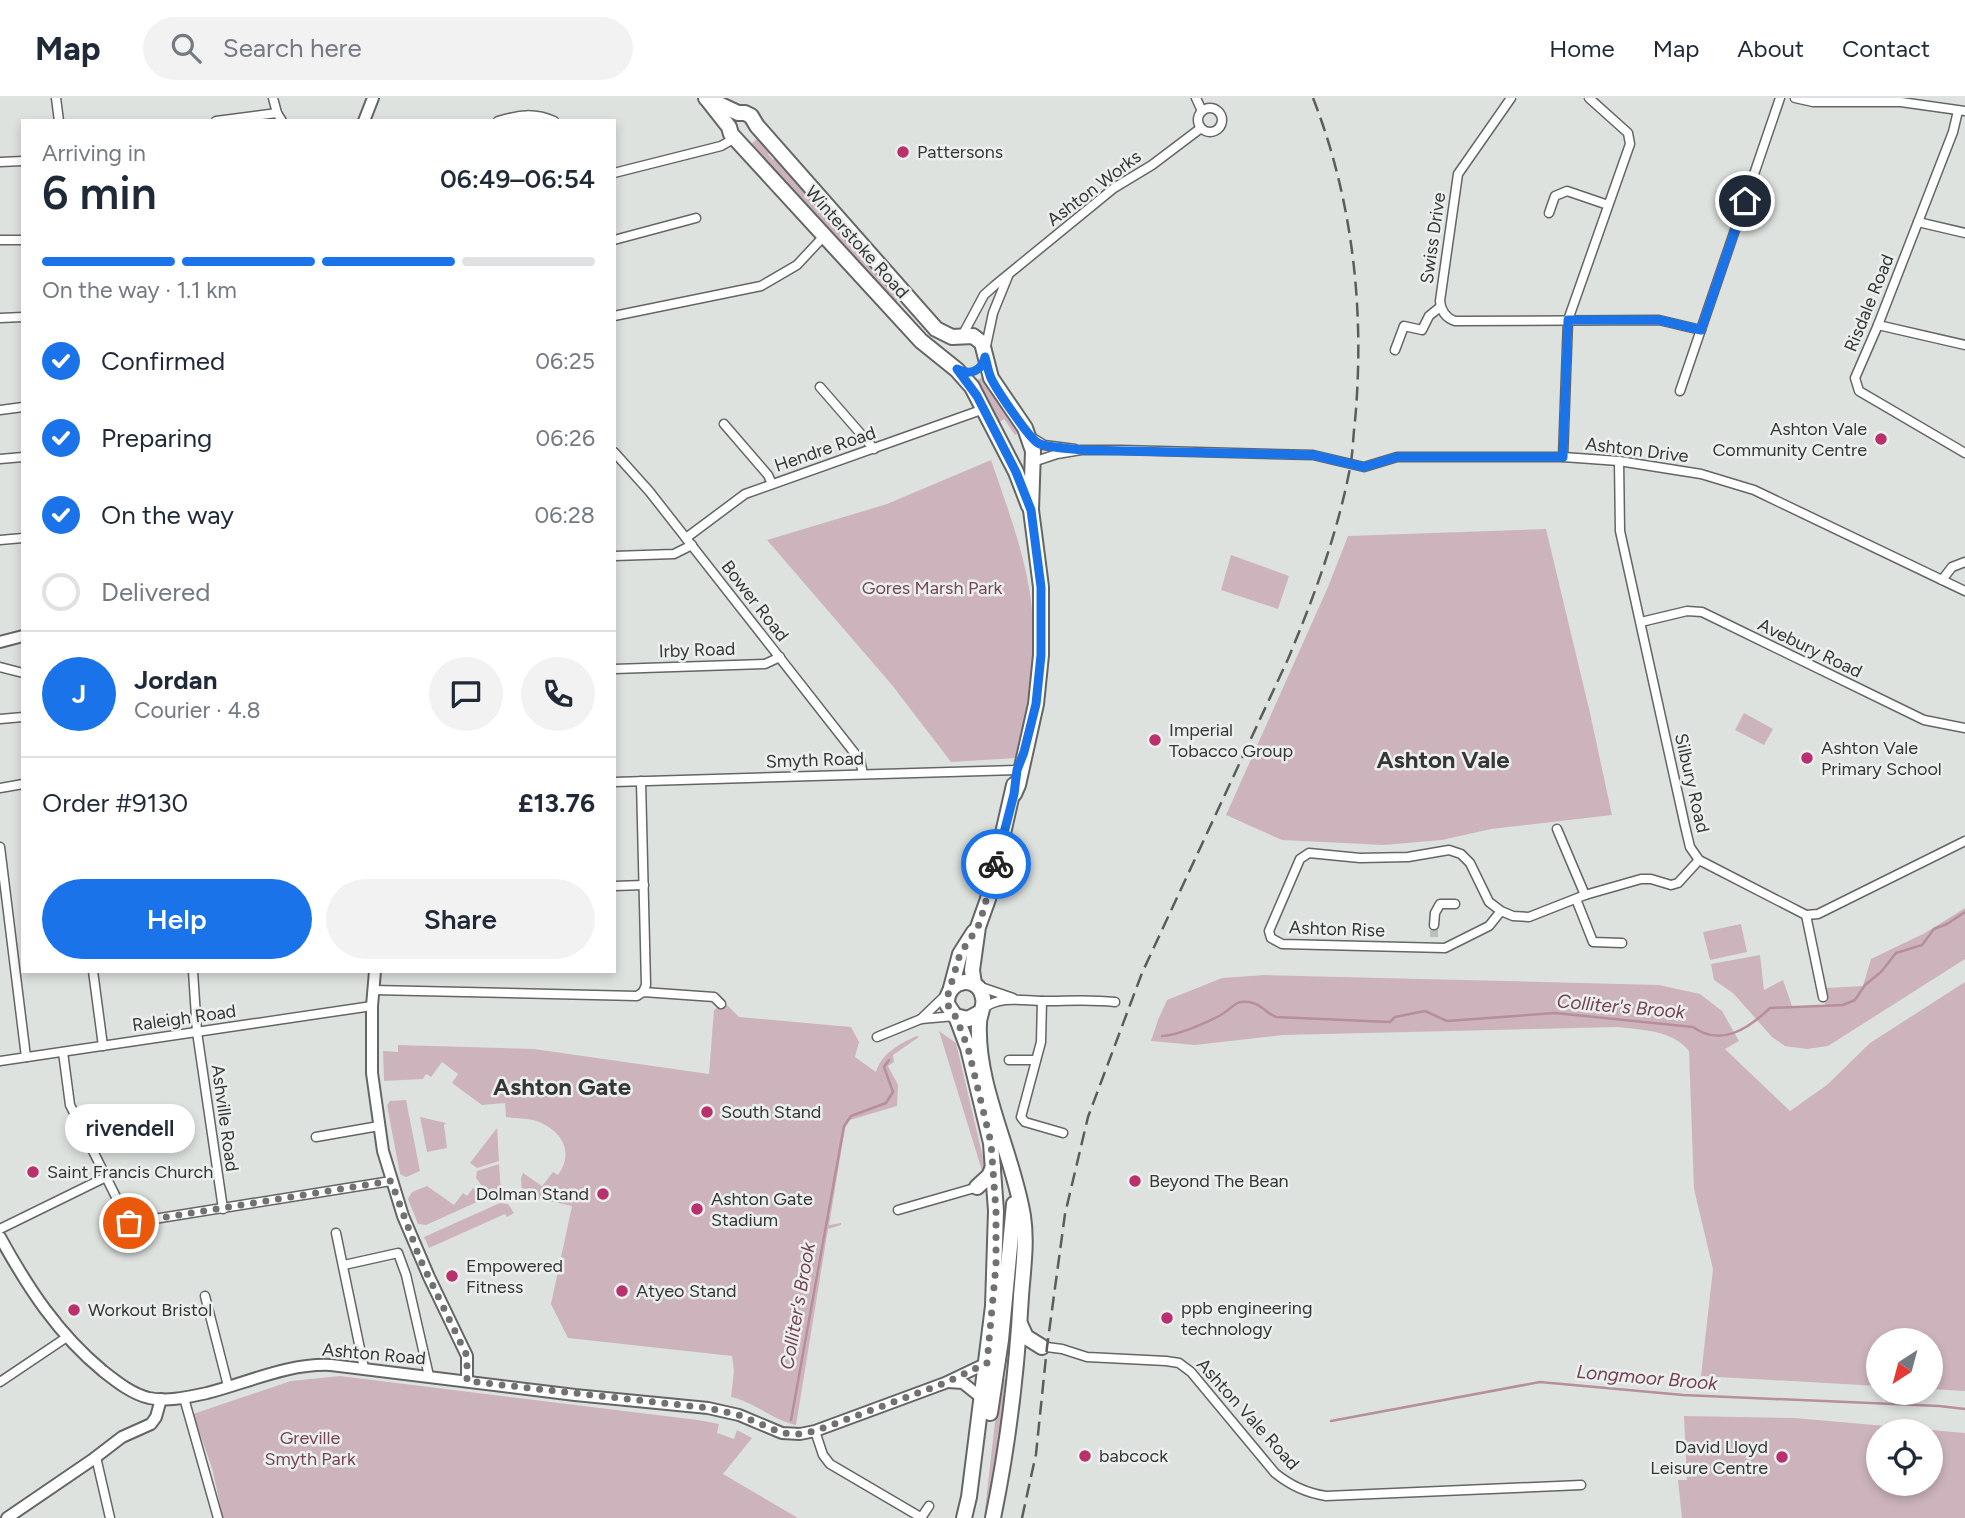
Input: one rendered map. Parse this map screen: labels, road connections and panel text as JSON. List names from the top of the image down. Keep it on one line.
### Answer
{"streets":{"highway":["Winterstoke Road"],"street":["Ashton Works","Swiss Drive","Risdale Road","Hendre Road","Ashton Drive","Bower Road","Avebury Road","Irby Road","Smyth Road","Silbury Road","Ashton Rise","Raleigh Road","Ashville Road","Ashton Road","Ashton Vale Road"]},"crossings":[["Ashton Works","Winterstoke Road"],["Winterstoke Road","Hendre Road"],["Winterstoke Road","Ashton Drive"],["Winterstoke Road","Smyth Road"],["Hendre Road","Bower Road"],["Ashton Drive","Silbury Road"],["Bower Road","Irby Road"],["Bower Road","Smyth Road"],["Avebury Road","Silbury Road"],["Raleigh Road","Ashville Road"]],"districts":["Ashton Vale","Ashton Gate"],"water":["Colliter's Brook","Longmoor Brook"],"parks":["Gores Marsh Park","Greville Smyth Park"],"places":["Pattersons","Ashton Vale Community Centre","Imperial Tobacco Group","Ashton Vale Primary School","South Stand","Saint Francis Church","Beyond The Bean","Dolman Stand","Ashton Gate Stadium","rivendell","Empowered Fitness","Atyeo Stand","Workout Bristol","ppb engineering technology","babcock","David Lloyd Leisure Centre"],"north":"bottom left","page":{"header":"Map","search":"Search here","nav":["Home","Map","About","Contact"],"heading":["6 min","Arriving in","06:49–06:54"],"panel":["Jordan","Courier · 4.8","Order #9130","£13.76"],"bar":"On the way · 1.1 km","list":[["Confirmed","06:25"],["Preparing","06:26"],["On the way","06:28"],"Delivered"],"round":"J","buttons":["Help","Share"],"bubble":"rivendell"}}
